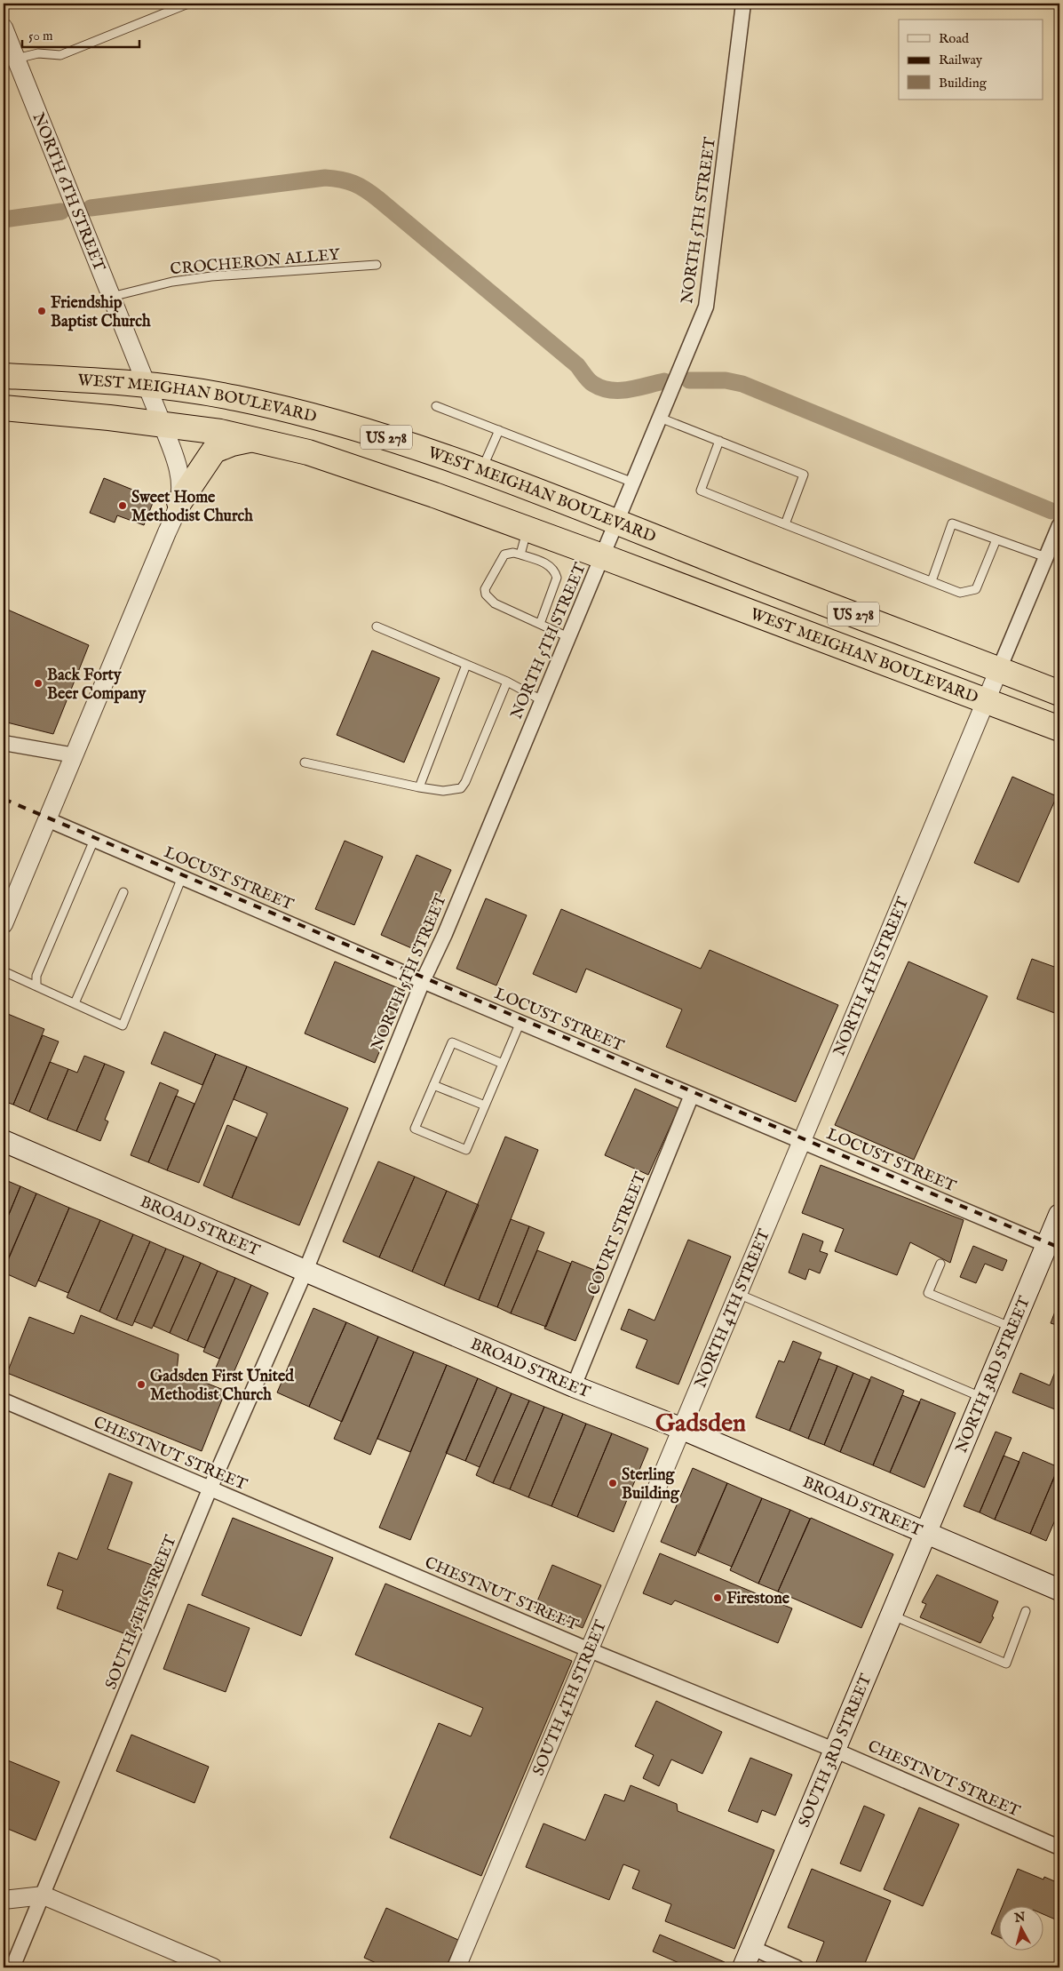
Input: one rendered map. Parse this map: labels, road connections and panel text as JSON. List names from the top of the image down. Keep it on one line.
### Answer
{"streets":{"highway":["WEST MEIGHAN BOULEVARD","US 278"],"main road":["BROAD STREET","NORTH 3RD STREET","SOUTH 3RD STREET"],"street":["NORTH 6TH STREET","NORTH 5TH STREET","LOCUST STREET","NORTH 4TH STREET","COURT STREET","CHESTNUT STREET","SOUTH 5TH STREET","SOUTH 4TH STREET"],"lane":["CROCHERON ALLEY"]},"crossings":[["NORTH 6TH STREET","CROCHERON ALLEY"],["NORTH 6TH STREET","WEST MEIGHAN BOULEVARD"],["NORTH 6TH STREET","LOCUST STREET"],["NORTH 5TH STREET","WEST MEIGHAN BOULEVARD"],["NORTH 5TH STREET","LOCUST STREET"],["NORTH 5TH STREET","BROAD STREET"],["NORTH 5TH STREET","SOUTH 5TH STREET"],["WEST MEIGHAN BOULEVARD","NORTH 4TH STREET"],["LOCUST STREET","NORTH 4TH STREET"],["LOCUST STREET","COURT STREET"],["LOCUST STREET","NORTH 3RD STREET"],["NORTH 4TH STREET","BROAD STREET"],["NORTH 4TH STREET","SOUTH 4TH STREET"],["BROAD STREET","COURT STREET"],["BROAD STREET","NORTH 3RD STREET"],["BROAD STREET","SOUTH 5TH STREET"],["BROAD STREET","SOUTH 4TH STREET"],["BROAD STREET","SOUTH 3RD STREET"],["NORTH 3RD STREET","SOUTH 3RD STREET"],["CHESTNUT STREET","SOUTH 5TH STREET"],["CHESTNUT STREET","SOUTH 4TH STREET"],["CHESTNUT STREET","SOUTH 3RD STREET"]],"districts":["Gadsden"],"places":["Friendship Baptist Church","Sweet Home Methodist Church","Back Forty Beer Company","Gadsden First United Methodist Church","Sterling Building","Firestone"],"legend":["Road","Railway","Building"],"scale_bar":"50 m","north":"top"}
